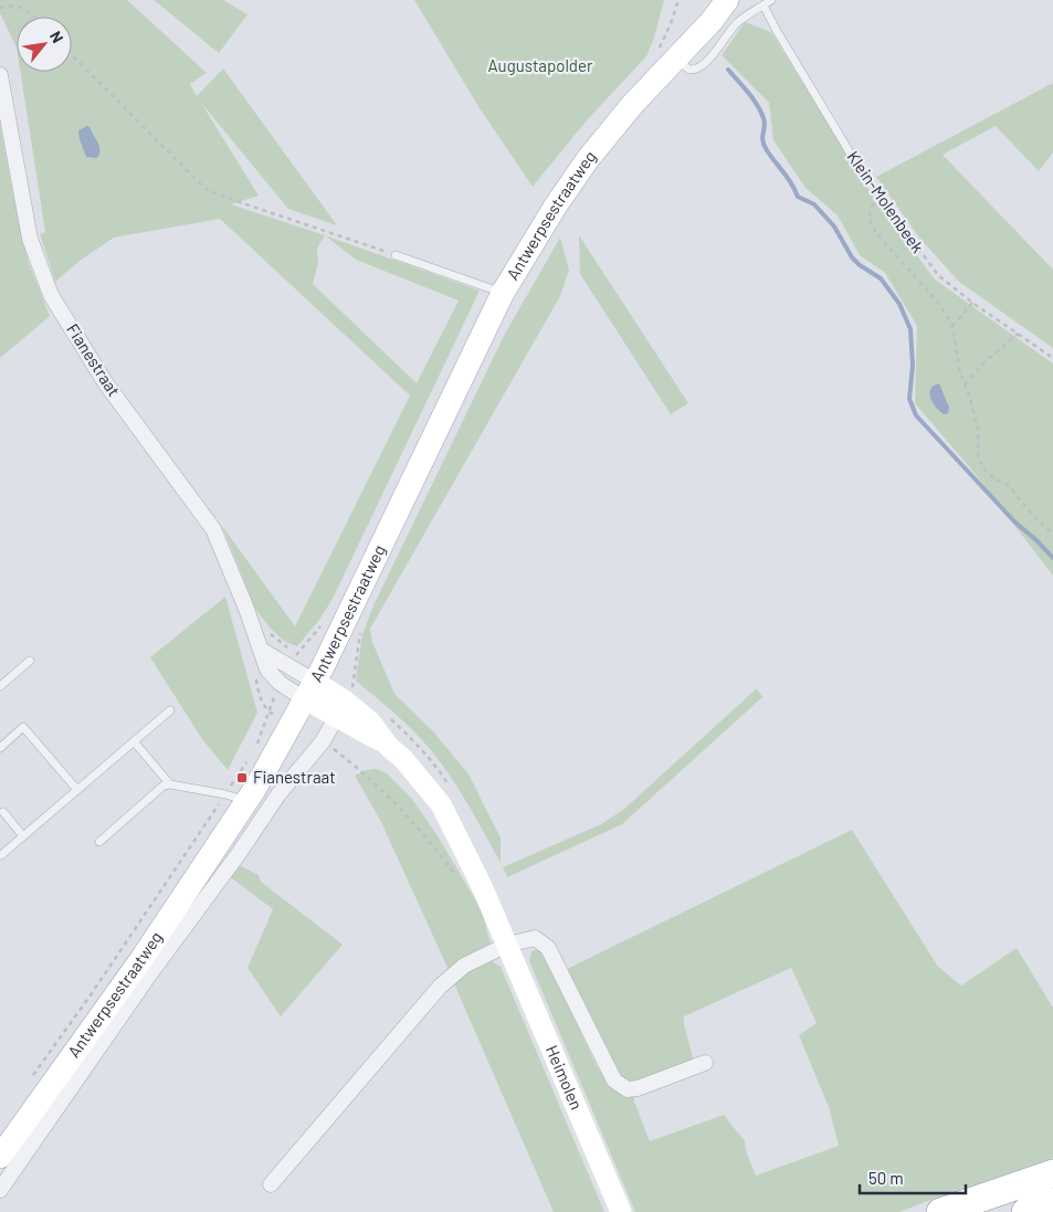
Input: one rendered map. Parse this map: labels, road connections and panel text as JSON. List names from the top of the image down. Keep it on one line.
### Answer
{"streets":{"main road":["Antwerpsestraatweg"],"street":["Fianestraat","Heimolen"],"lane":["Klein-Molenbeek"]},"crossings":[["Antwerpsestraatweg","Fianestraat"],["Antwerpsestraatweg","Heimolen"],["Fianestraat","Heimolen"]],"parks":["Augustapolder"],"places":{"transit":["Fianestraat"]},"scale_bar":"50 m","north":"top right"}
